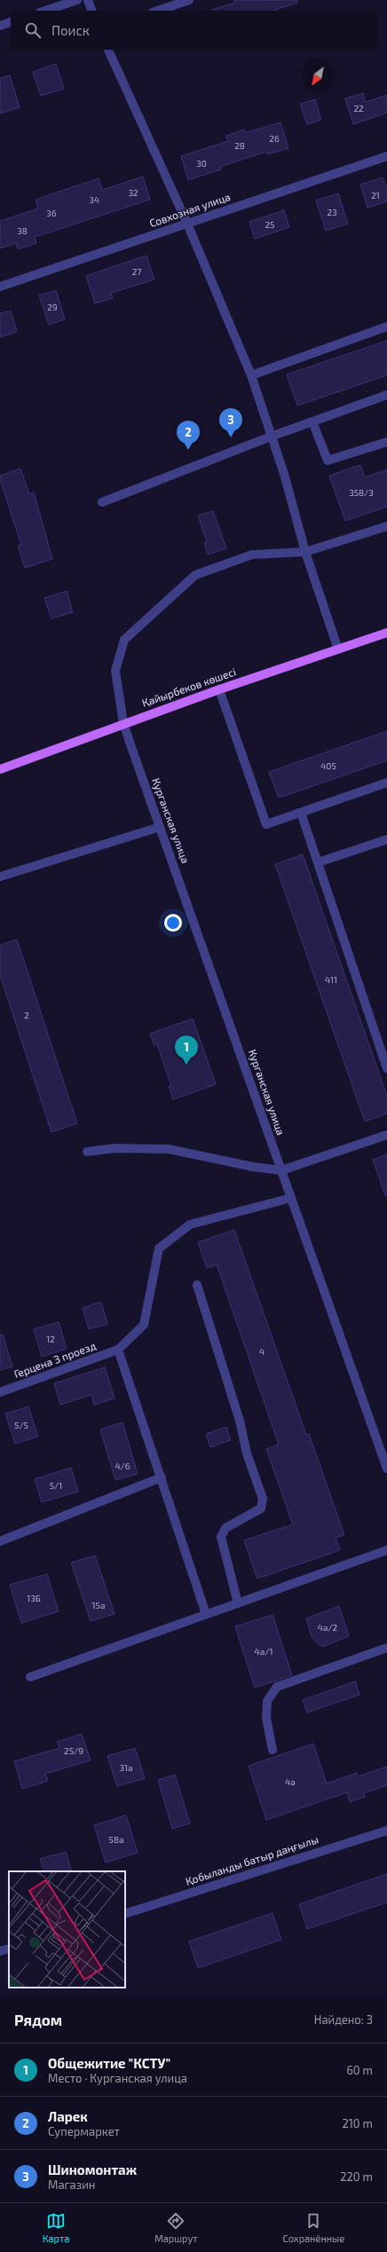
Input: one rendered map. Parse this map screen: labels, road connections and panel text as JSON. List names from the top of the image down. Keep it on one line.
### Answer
{"streets":{"main road":["Қайырбеков көшесі"],"street":["Совхозная улица","Курганская улица","Герцена 3 проезд","Қобыланды батыр даңғылы"]},"crossings":[["Қайырбеков көшесі","Курганская улица"]],"house_numbers":["22","26","28","30","32","21","34","23","36","25","38","27","29","358/3","405","411","2","12","4","5/5","4/6","5/1","13Б","15а","4а/2","4а/1","25/9","31а","4а","58а"],"north":"bottom left","page":{"search":"Поиск","pins":["3","2","1"],"heading":["Рядом","Найдено: 3"],"list":[{"mark":"1","name":"Общежитие \"КСТУ\"","note":"Место · Курганская улица","value":"60 m"},{"mark":"2","name":"Ларек","note":"Супермаркет","value":"210 m"},{"mark":"3","name":"Шиномонтаж","note":"Магазин","value":"220 m"}],"nav":["Карта","Маршрут","Сохранённые"]}}
